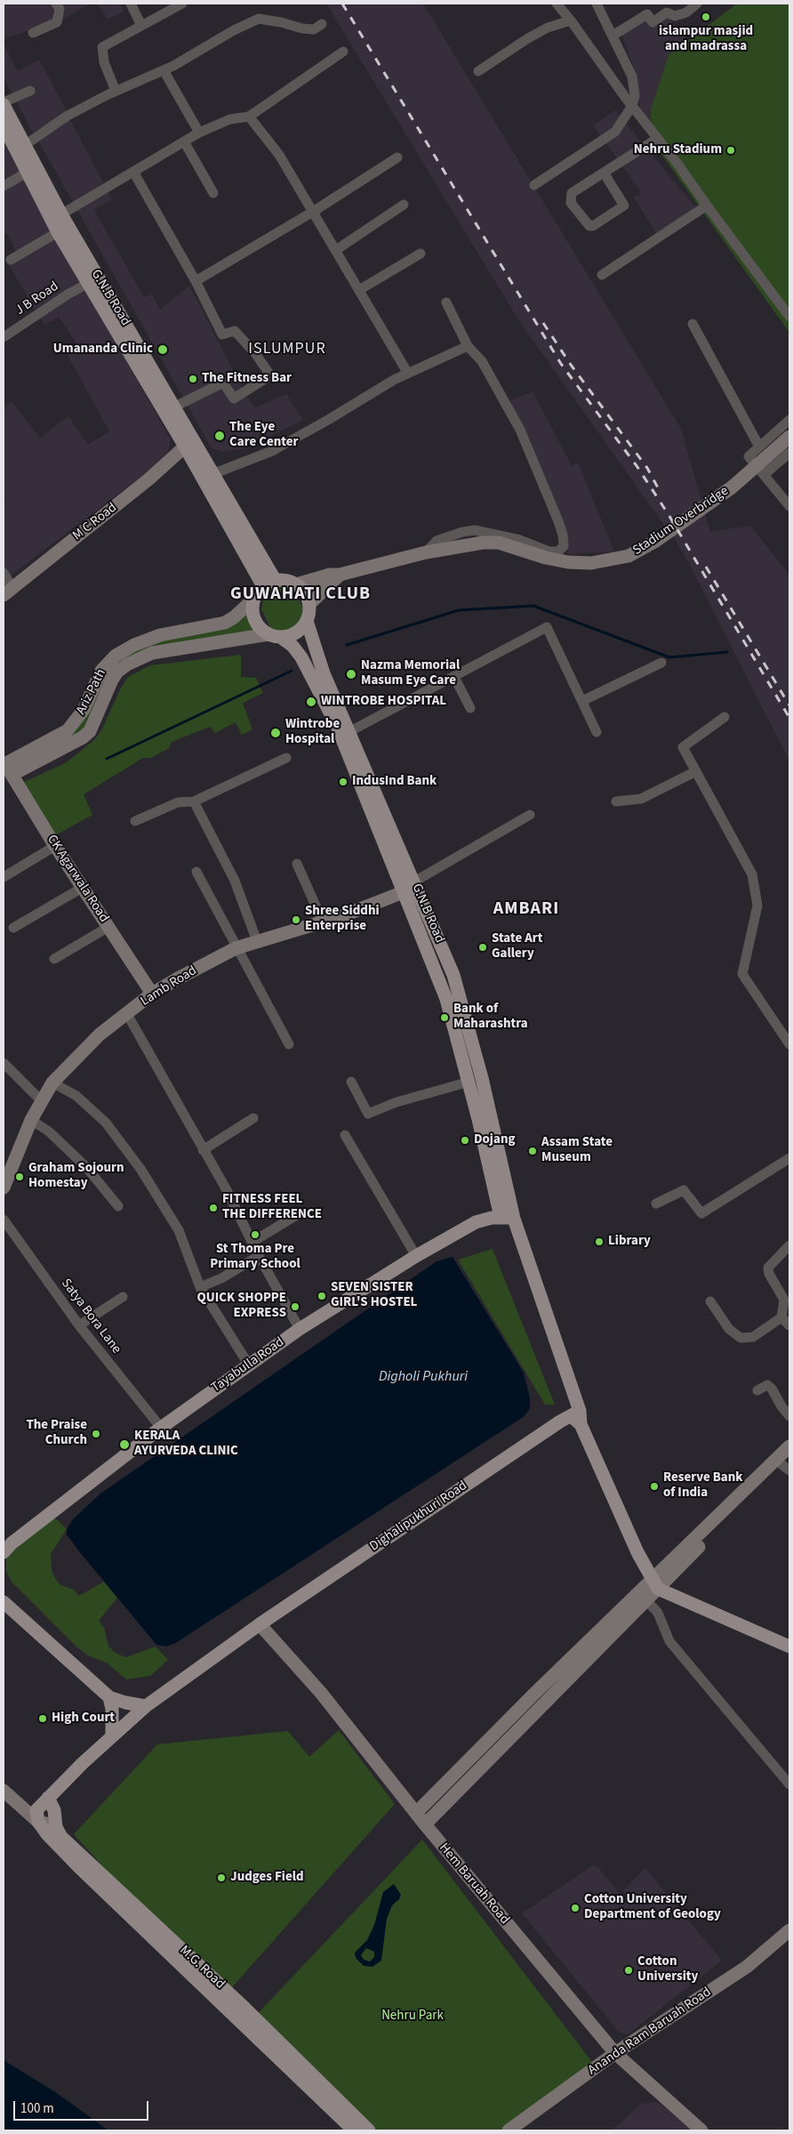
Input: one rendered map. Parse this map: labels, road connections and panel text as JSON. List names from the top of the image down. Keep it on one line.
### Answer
{"streets":{"main road":["G.N.B Road","Tayabulla Road","Dighalipukhuri Road","M.G. Road"],"street":["J B Road","Stadium Overbridge","M C Road","Ariz Path","CK Agarwala Road","Lamb Road","Satya Bora Lane","Hem Baruah Road","Ananda Ram Baruah Road"]},"crossings":[["G.N.B Road","J B Road"],["G.N.B Road","Stadium Overbridge"],["G.N.B Road","M C Road"],["G.N.B Road","Ariz Path"],["G.N.B Road","Lamb Road"],["G.N.B Road","Tayabulla Road"],["Stadium Overbridge","Ariz Path"],["Ariz Path","CK Agarwala Road"],["CK Agarwala Road","Lamb Road"],["Satya Bora Lane","Tayabulla Road"],["Dighalipukhuri Road","Hem Baruah Road"],["Dighalipukhuri Road","M.G. Road"],["Hem Baruah Road","Ananda Ram Baruah Road"]],"districts":["ISLUMPUR","GUWAHATI CLUB","AMBARI"],"water":["Digholi Pukhuri"],"parks":["Nehru Park"],"places":["islampur masjid and madrassa","Nehru Stadium","Umananda Clinic","The Fitness Bar","The Eye Care Center","Nazma Memorial Masum Eye Care","WINTROBE HOSPITAL","Wintrobe Hospital","IndusInd Bank","Shree Siddhi Enterprise","State Art Gallery","Bank of Maharashtra","Dojang","Assam State Museum","Graham Sojourn Homestay","FITNESS FEEL THE DIFFERENCE","St Thoma Pre Primary School","Library","SEVEN SISTER GIRL'S HOSTEL","QUICK SHOPPE EXPRESS","The Praise Church","KERALA AYURVEDA CLINIC","Reserve Bank of India","High Court","Judges Field","Cotton University Department of Geology","Cotton University"],"scale_bar":"100 m"}
